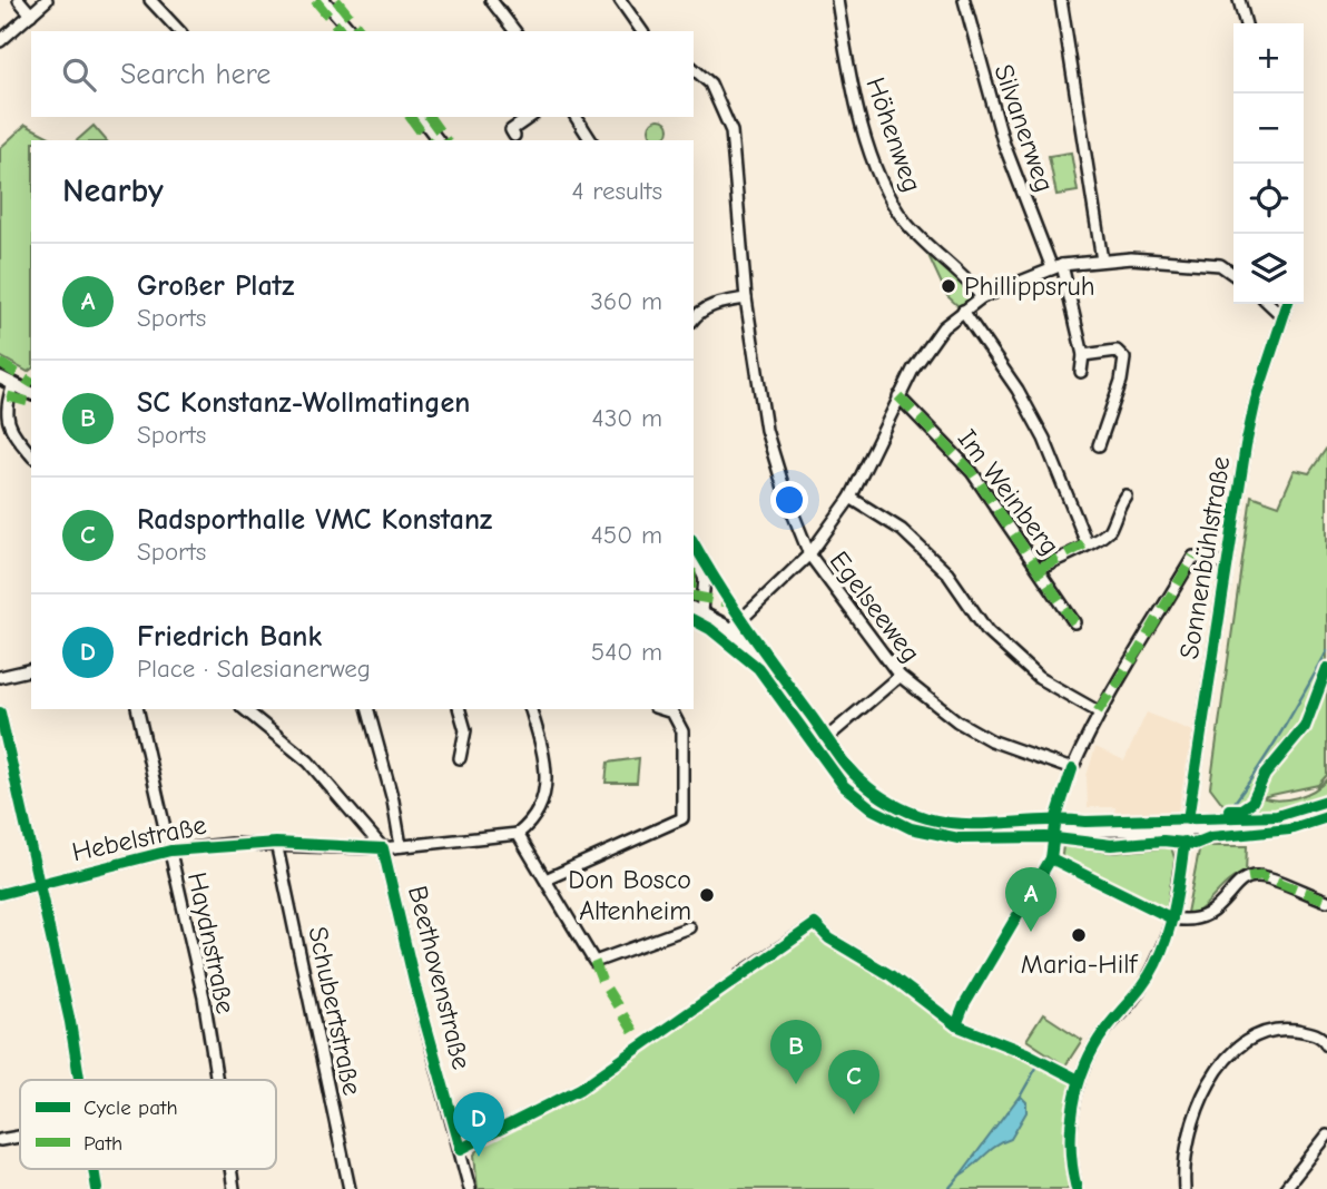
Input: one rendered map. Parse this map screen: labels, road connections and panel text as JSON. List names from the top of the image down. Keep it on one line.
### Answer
{"streets":{"street":["Silvanerweg","Höhenweg","Im Weinberg","Sonnenbühlstraße","Egelseeweg","Hebelstraße","Haydnstraße","Beethovenstraße","Schubertstraße"]},"crossings":[["Hebelstraße","Haydnstraße"],["Hebelstraße","Beethovenstraße"],["Hebelstraße","Schubertstraße"]],"places":["Phillippsruh","Don Bosco Altenheim","Maria-Hilf"],"legend":["Cycle path","Path"],"page":{"map_buttons":["+","−"],"search":"Search here","heading":["Nearby","4 results"],"list":[{"mark":"A","name":"Großer Platz","note":"Sports","value":"360 m"},{"mark":"B","name":"SC Konstanz-Wollmatingen","note":"Sports","value":"430 m"},{"mark":"C","name":"Radsporthalle VMC Konstanz","note":"Sports","value":"450 m"},{"mark":"D","name":"Friedrich Bank","note":"Place · Salesianerweg","value":"540 m"}],"pins":["A","B","C","D"]}}
